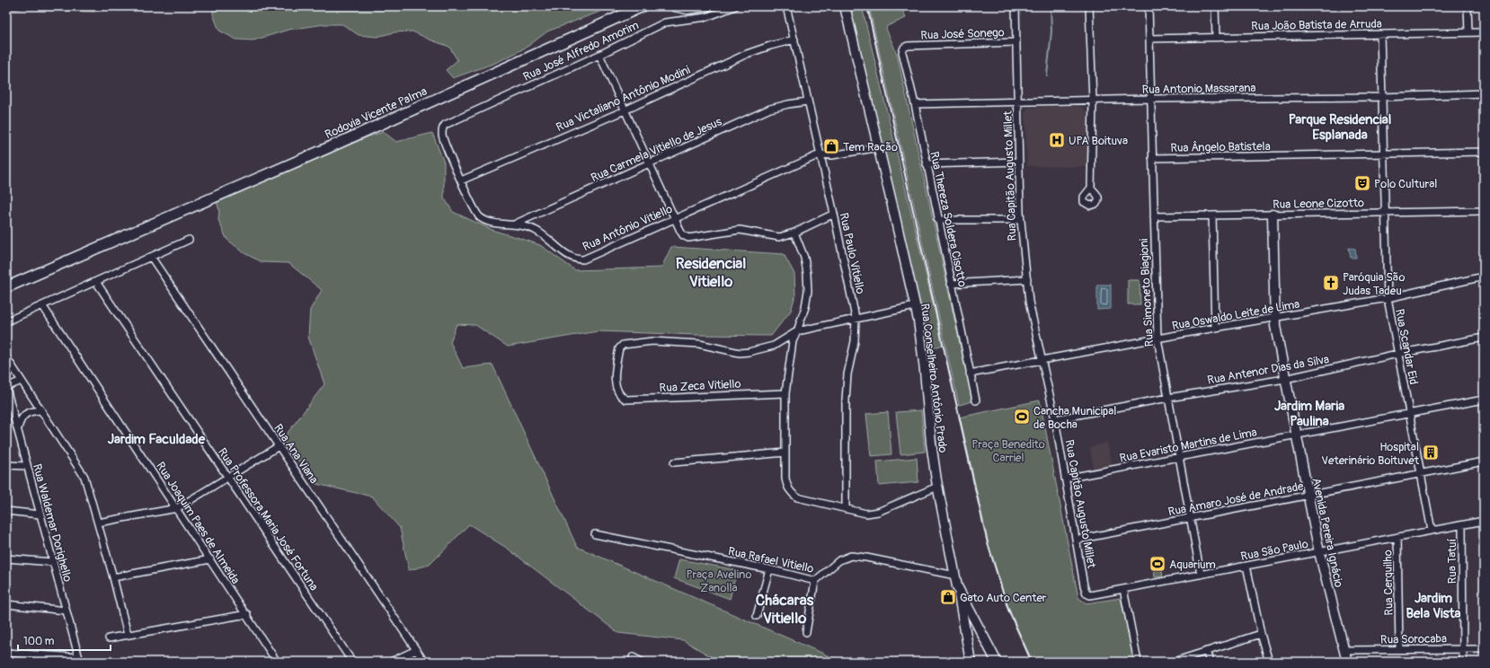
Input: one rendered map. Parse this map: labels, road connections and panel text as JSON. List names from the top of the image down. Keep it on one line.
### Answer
{"streets":{"main road":["Rodovia Vicente Palma","Rua Conselheiro Antônio Prado","Avenida Pereira Ignácio"],"street":["Rua João Batista de Arruda","Rua José Sonego","Rua José Alfredo Amorim","Rua Antonio Massarana","Rua Victaliano Antônio Modini","Rua Ângelo Batistela","Rua Carmela Vitiello de Jesus","Rua Capitão Augusto Millet","Rua Leone Cizotto","Rua Thereza Soldera Cisotto","Rua Antônio Vitiello","Rua Paulo Vitiello","Rua Simoneto Biagioni","Rua Oswaldo Leite de Lima","Rua Scandar Eid","Rua Antenor Dias da Silva","Rua Zeca Vitiello","Rua Evaristo Martins de Lima","Rua Ana Viana","Rua Amaro José de Andrade","Rua Professora Maria José Fortuna","Rua Waldemar Dorighello","Rua Joaquim Paes de Almeida","Rua São Paulo","Rua Rafael Vitiello","Rua Tatuí","Rua Cerquilho","Rua Sorocaba"]},"crossings":[["Rua João Batista de Arruda","Rua Simoneto Biagioni"],["Rua João Batista de Arruda","Rua Scandar Eid"],["Rua José Sonego","Rua Capitão Augusto Millet"],["Rua José Sonego","Rua Thereza Soldera Cisotto"],["Rua José Alfredo Amorim","Rua Antônio Vitiello"],["Rua Antonio Massarana","Rua Capitão Augusto Millet"],["Rua Antonio Massarana","Rua Thereza Soldera Cisotto"],["Rua Antonio Massarana","Rua Simoneto Biagioni"],["Rua Antonio Massarana","Rua Scandar Eid"],["Rua Victaliano Antônio Modini","Rua Antônio Vitiello"],["Rua Victaliano Antônio Modini","Rua Paulo Vitiello"],["Rua Ângelo Batistela","Rua Simoneto Biagioni"],["Rua Ângelo Batistela","Rua Scandar Eid"],["Rua Carmela Vitiello de Jesus","Rua Antônio Vitiello"],["Rua Carmela Vitiello de Jesus","Rua Paulo Vitiello"],["Rua Capitão Augusto Millet","Rua Oswaldo Leite de Lima"],["Rua Capitão Augusto Millet","Rua Antenor Dias da Silva"],["Rua Capitão Augusto Millet","Rua Evaristo Martins de Lima"],["Rua Capitão Augusto Millet","Rua Amaro José de Andrade"],["Rua Capitão Augusto Millet","Rua São Paulo"],["Rua Leone Cizotto","Rua Simoneto Biagioni"],["Rua Leone Cizotto","Rua Scandar Eid"],["Rua Leone Cizotto","Avenida Pereira Ignácio"],["Rua Thereza Soldera Cisotto","Rua Oswaldo Leite de Lima"],["Rua Antônio Vitiello","Rua Paulo Vitiello"],["Rua Antônio Vitiello","Rua Conselheiro Antônio Prado"],["Rua Simoneto Biagioni","Rua Oswaldo Leite de Lima"],["Rua Simoneto Biagioni","Rua Antenor Dias da Silva"],["Rua Simoneto Biagioni","Rua Evaristo Martins de Lima"],["Rua Simoneto Biagioni","Rua Amaro José de Andrade"],["Rua Simoneto Biagioni","Rua São Paulo"],["Rua Oswaldo Leite de Lima","Rua Scandar Eid"],["Rua Oswaldo Leite de Lima","Avenida Pereira Ignácio"],["Rua Scandar Eid","Rua Antenor Dias da Silva"],["Rua Scandar Eid","Rua Evaristo Martins de Lima"],["Rua Scandar Eid","Rua Amaro José de Andrade"],["Rua Scandar Eid","Rua São Paulo"],["Rua Antenor Dias da Silva","Avenida Pereira Ignácio"],["Rua Conselheiro Antônio Prado","Rua Rafael Vitiello"],["Rua Evaristo Martins de Lima","Avenida Pereira Ignácio"],["Rua Amaro José de Andrade","Avenida Pereira Ignácio"],["Avenida Pereira Ignácio","Rua São Paulo"],["Avenida Pereira Ignácio","Rua Sorocaba"],["Rua São Paulo","Rua Tatuí"],["Rua São Paulo","Rua Cerquilho"],["Rua Tatuí","Rua Sorocaba"],["Rua Cerquilho","Rua Sorocaba"]],"districts":["Parque Residencial Esplanada","Residencial Vitiello","Jardim Maria Paulina","Jardim Faculdade","Jardim Bela Vista","Chácaras Vitiello"],"parks":["Praça Benedito Carriel","Praça Avelino Zanolla"],"places":{"hospital":["UPA Boituva"],"shop":["Tem Ração","Gato Auto Center"],"theatre":["Polo Cultural"],"church":["Paróquia São Judas Tadeu"],"sports":["Cancha Municipal de Bocha","Aquarium"],"building":["Hospital Veterinário Boituvet"]},"scale_bar":"100 m"}
